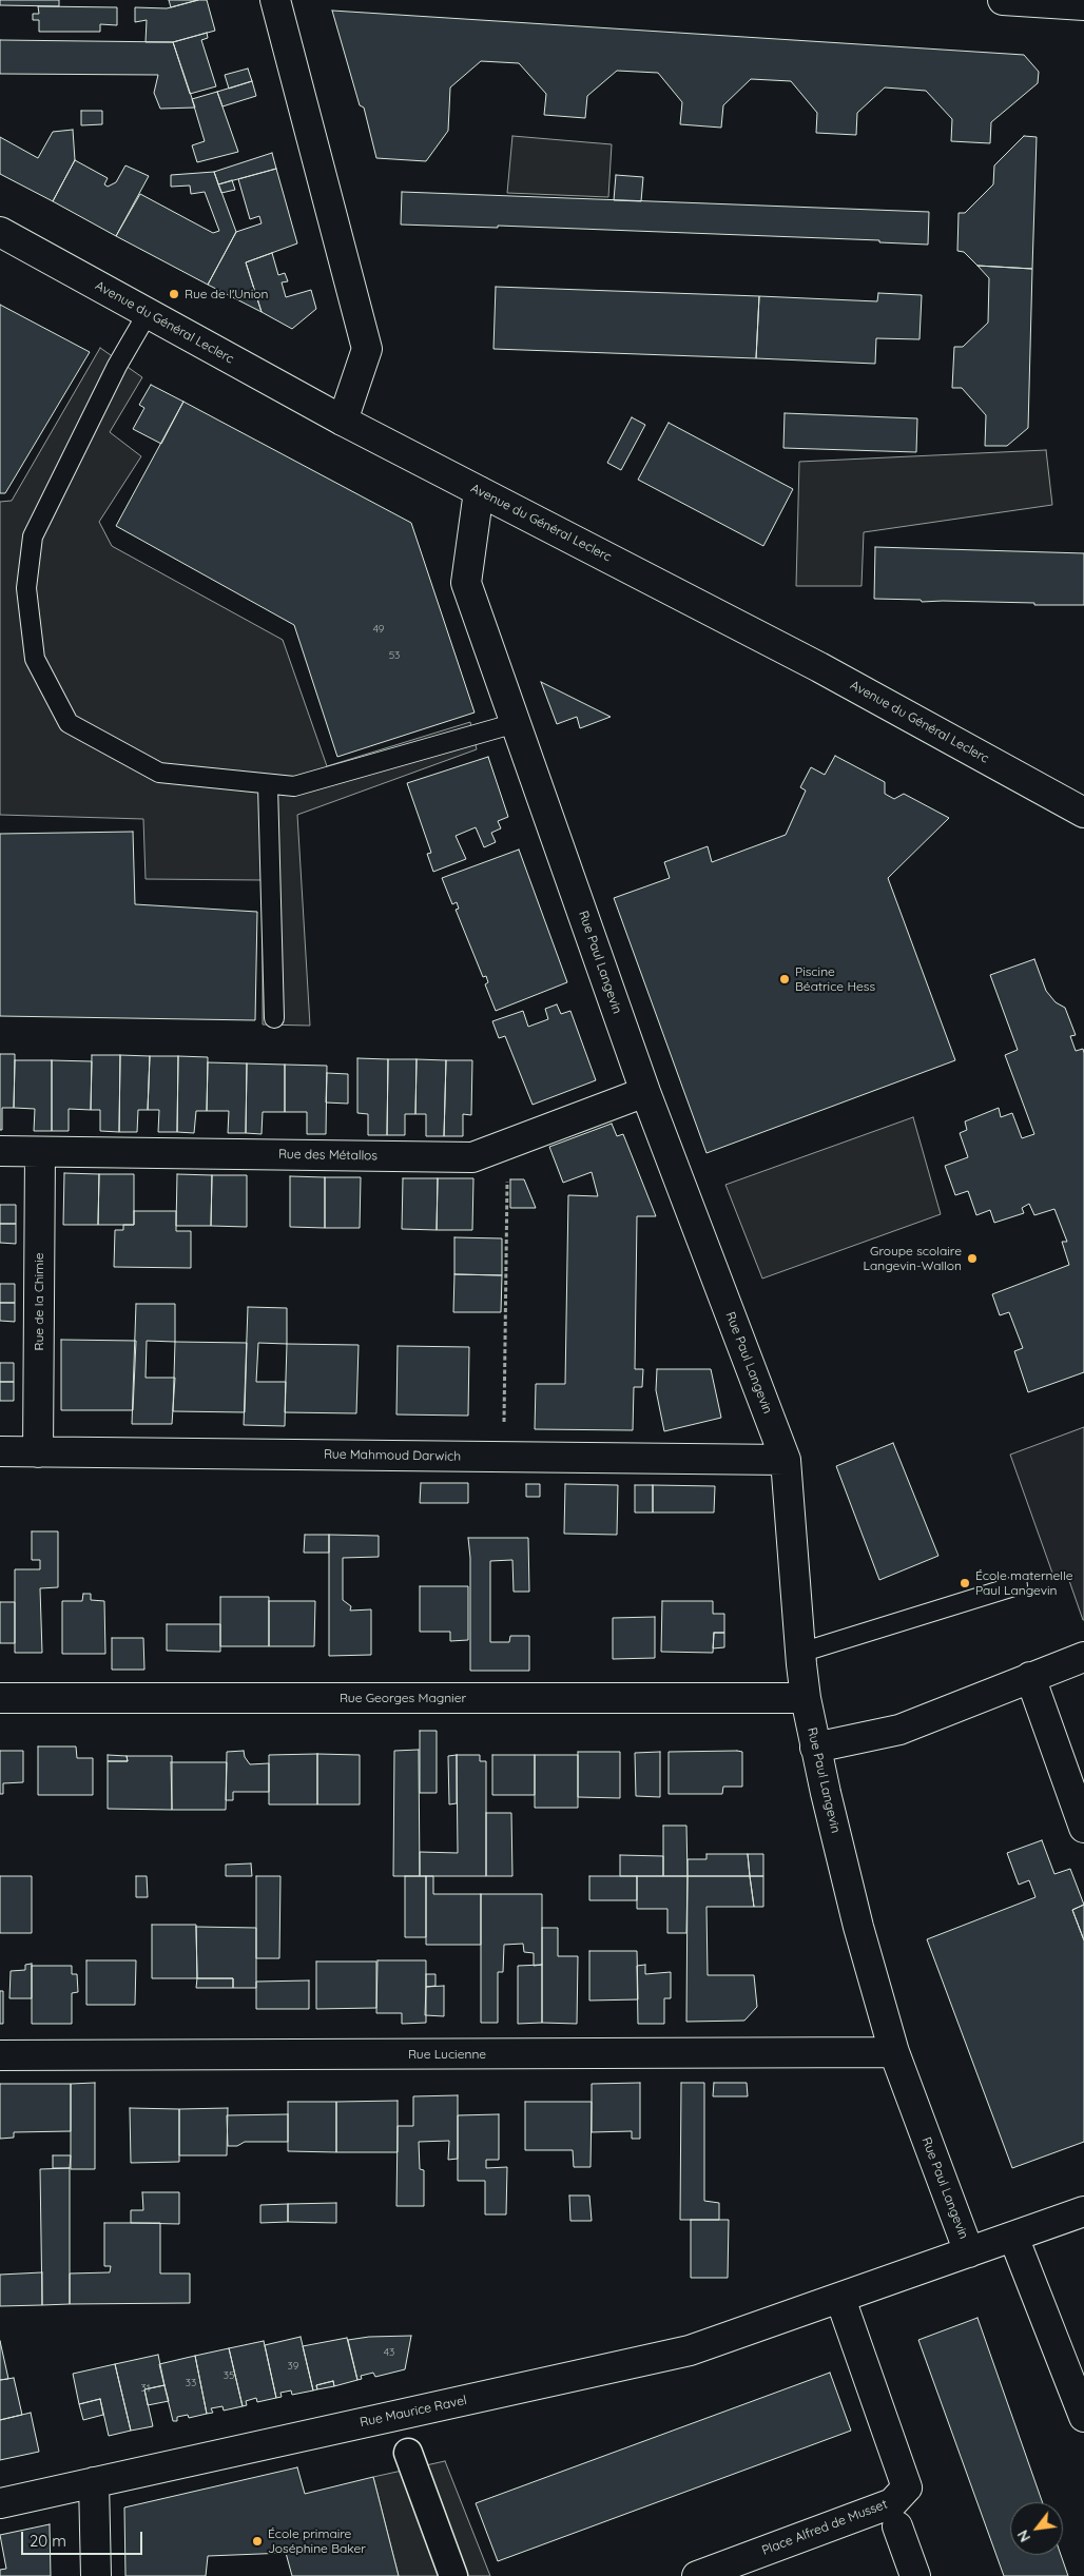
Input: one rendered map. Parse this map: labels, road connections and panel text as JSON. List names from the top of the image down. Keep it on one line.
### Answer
{"streets":{"street":["Avenue du Général Leclerc","Rue Paul Langevin","Rue des Métallos","Rue de la Chimie","Rue Mahmoud Darwich","Rue Georges Magnier","Rue Lucienne","Rue Maurice Ravel","Place Alfred de Musset"]},"crossings":[["Avenue du Général Leclerc","Rue Paul Langevin"],["Rue Paul Langevin","Rue des Métallos"],["Rue Paul Langevin","Rue Mahmoud Darwich"],["Rue Paul Langevin","Rue Georges Magnier"],["Rue Paul Langevin","Rue Lucienne"],["Rue Paul Langevin","Rue Maurice Ravel"],["Rue des Métallos","Rue de la Chimie"],["Rue de la Chimie","Rue Mahmoud Darwich"],["Rue Maurice Ravel","Place Alfred de Musset"]],"places":["Rue de l'Union","Piscine Béatrice Hess","Groupe scolaire Langevin-Wallon","École maternelle Paul Langevin","École primaire Joséphine Baker"],"house_numbers":["49","53","43","39","35","33","31"],"scale_bar":"20 m","north":"bottom left"}
